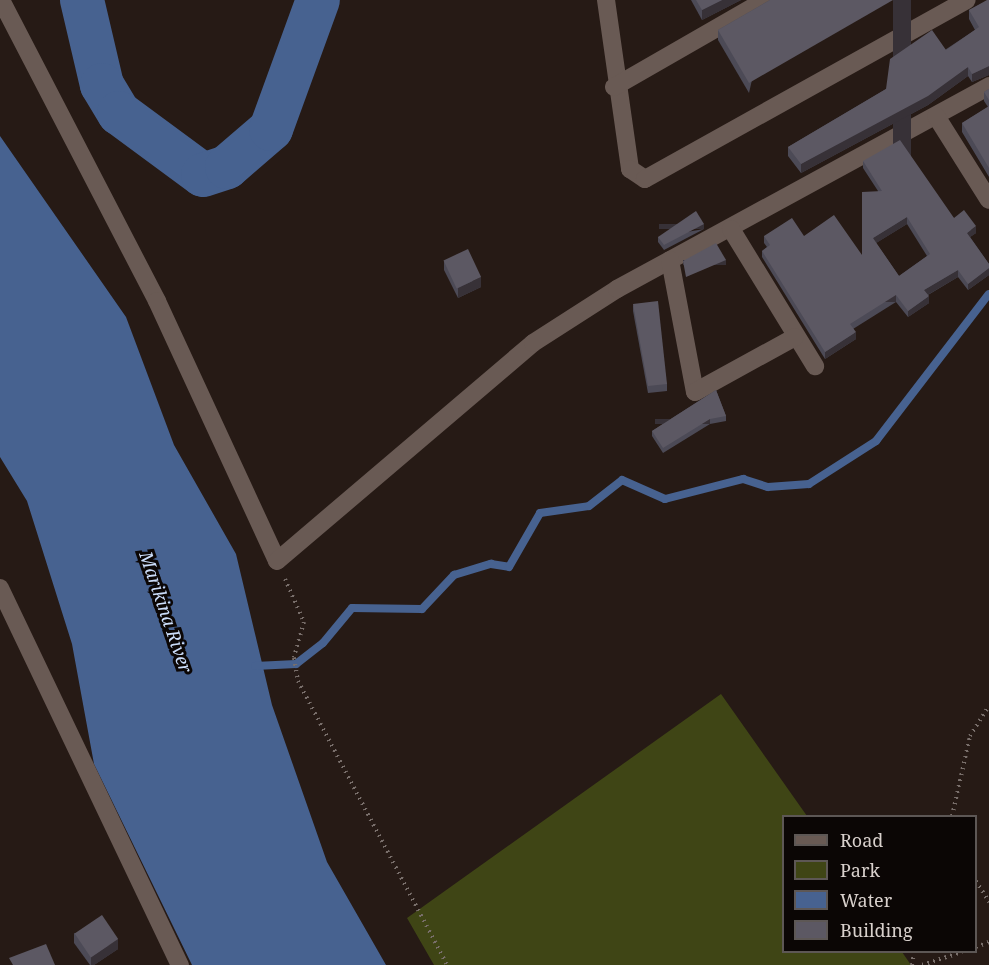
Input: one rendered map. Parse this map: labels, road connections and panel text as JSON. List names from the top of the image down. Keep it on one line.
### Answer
{"water":["Marikina River"],"legend":["Road","Park","Water","Building"]}
